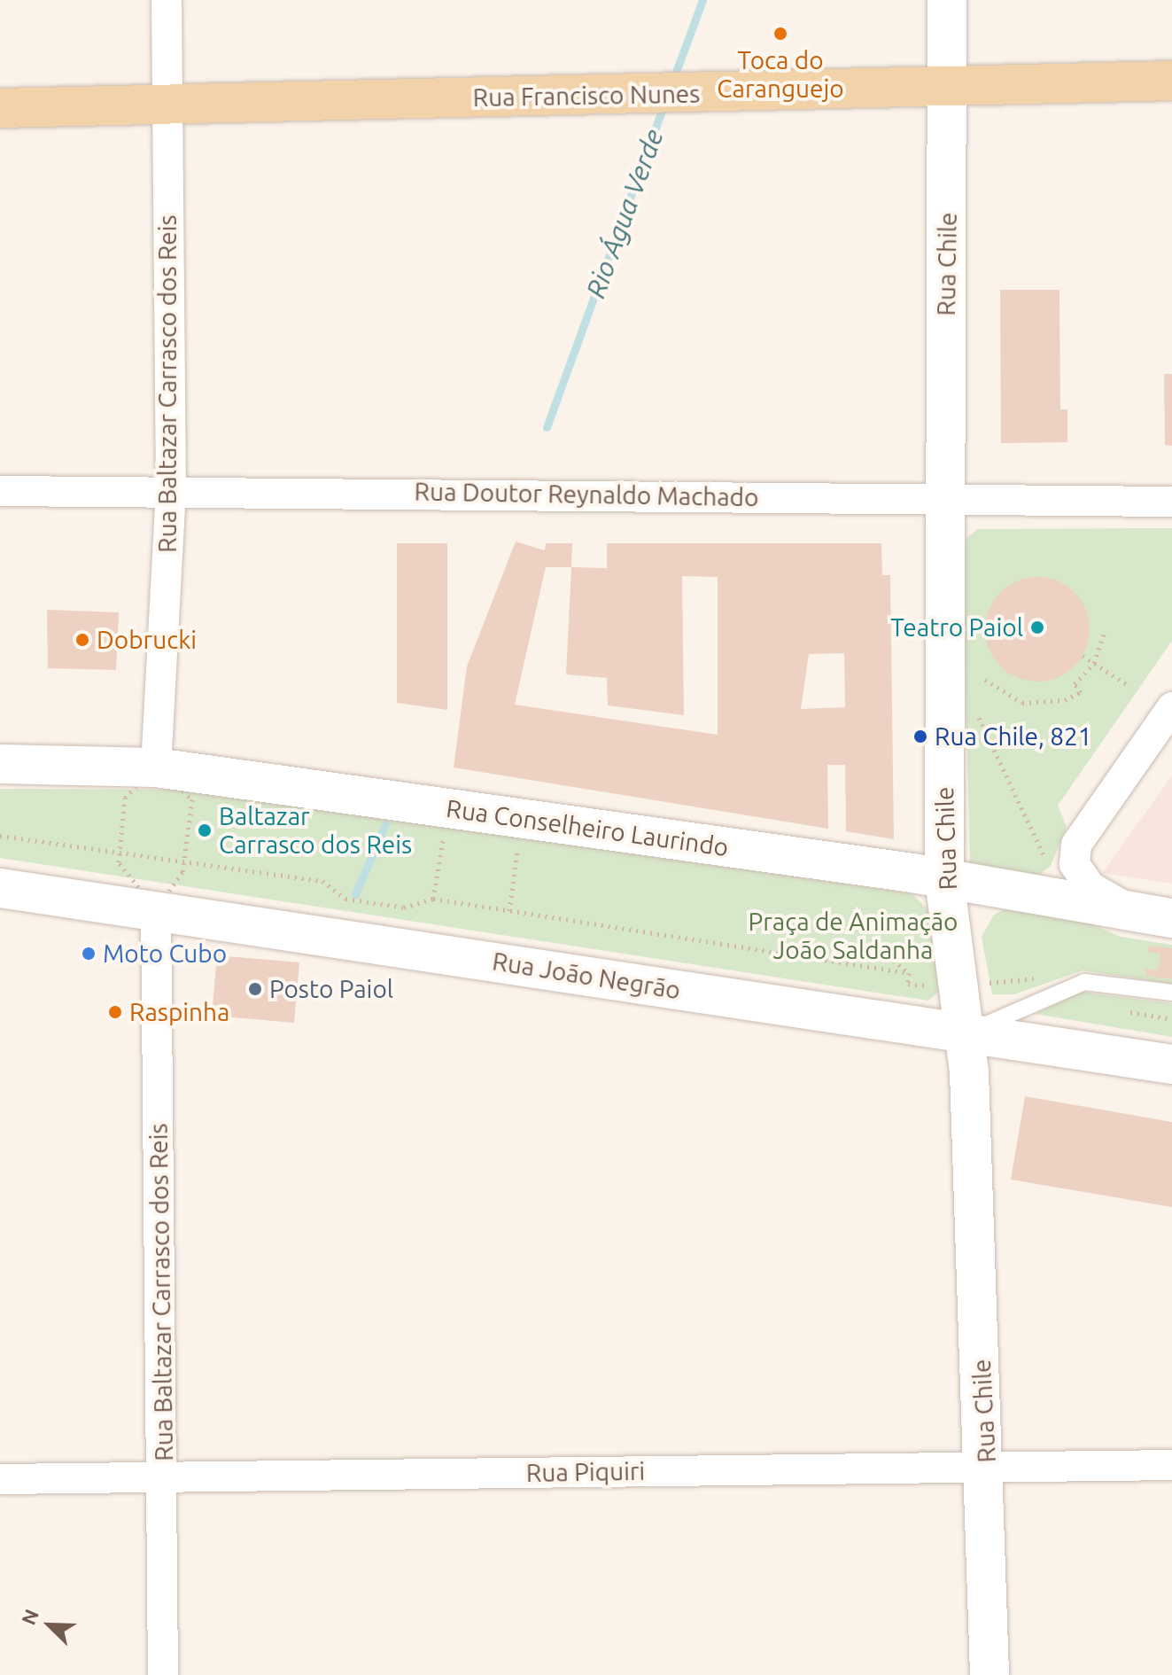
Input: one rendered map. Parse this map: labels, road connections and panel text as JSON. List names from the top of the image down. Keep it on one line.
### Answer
{"streets":{"main road":["Rua Francisco Nunes","Rua Chile","Rua Conselheiro Laurindo","Rua João Negrão"],"street":["Rua Baltazar Carrasco dos Reis","Rua Doutor Reynaldo Machado","Rua Piquiri"]},"crossings":[["Rua Francisco Nunes","Rua Chile"],["Rua Francisco Nunes","Rua Baltazar Carrasco dos Reis"],["Rua Chile","Rua Doutor Reynaldo Machado"],["Rua Chile","Rua Conselheiro Laurindo"],["Rua Chile","Rua João Negrão"],["Rua Chile","Rua Piquiri"],["Rua Baltazar Carrasco dos Reis","Rua Doutor Reynaldo Machado"],["Rua Baltazar Carrasco dos Reis","Rua Conselheiro Laurindo"],["Rua Baltazar Carrasco dos Reis","Rua João Negrão"],["Rua Baltazar Carrasco dos Reis","Rua Piquiri"]],"water":["Rio Água Verde"],"parks":["Praça de Animação João Saldanha"],"places":["Toca do Caranguejo","Teatro Paiol","Dobrucki","Rua Chile, 821","Baltazar Carrasco dos Reis","Moto Cubo","Posto Paiol","Raspinha"],"north":"top left"}
